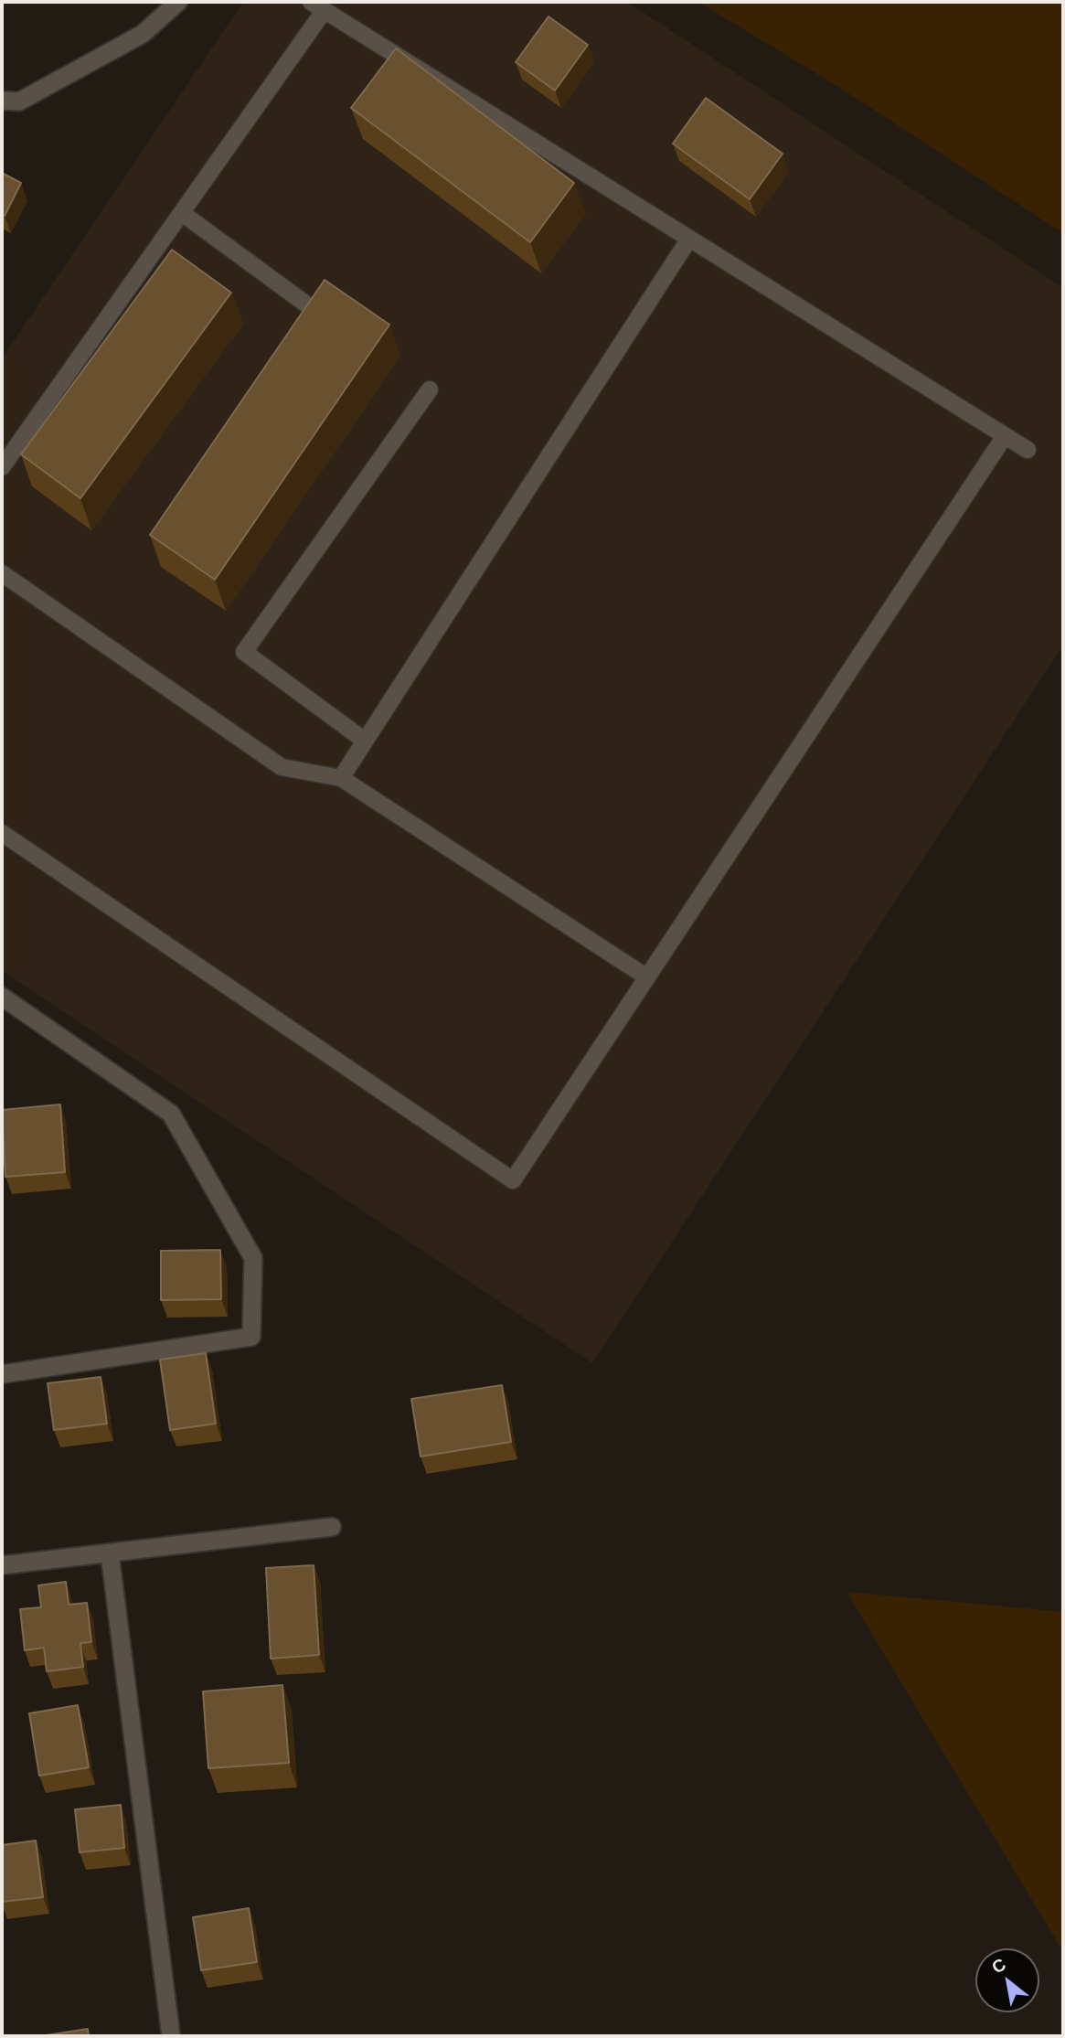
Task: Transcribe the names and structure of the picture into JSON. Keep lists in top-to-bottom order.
{
  "north": "top left"
}
